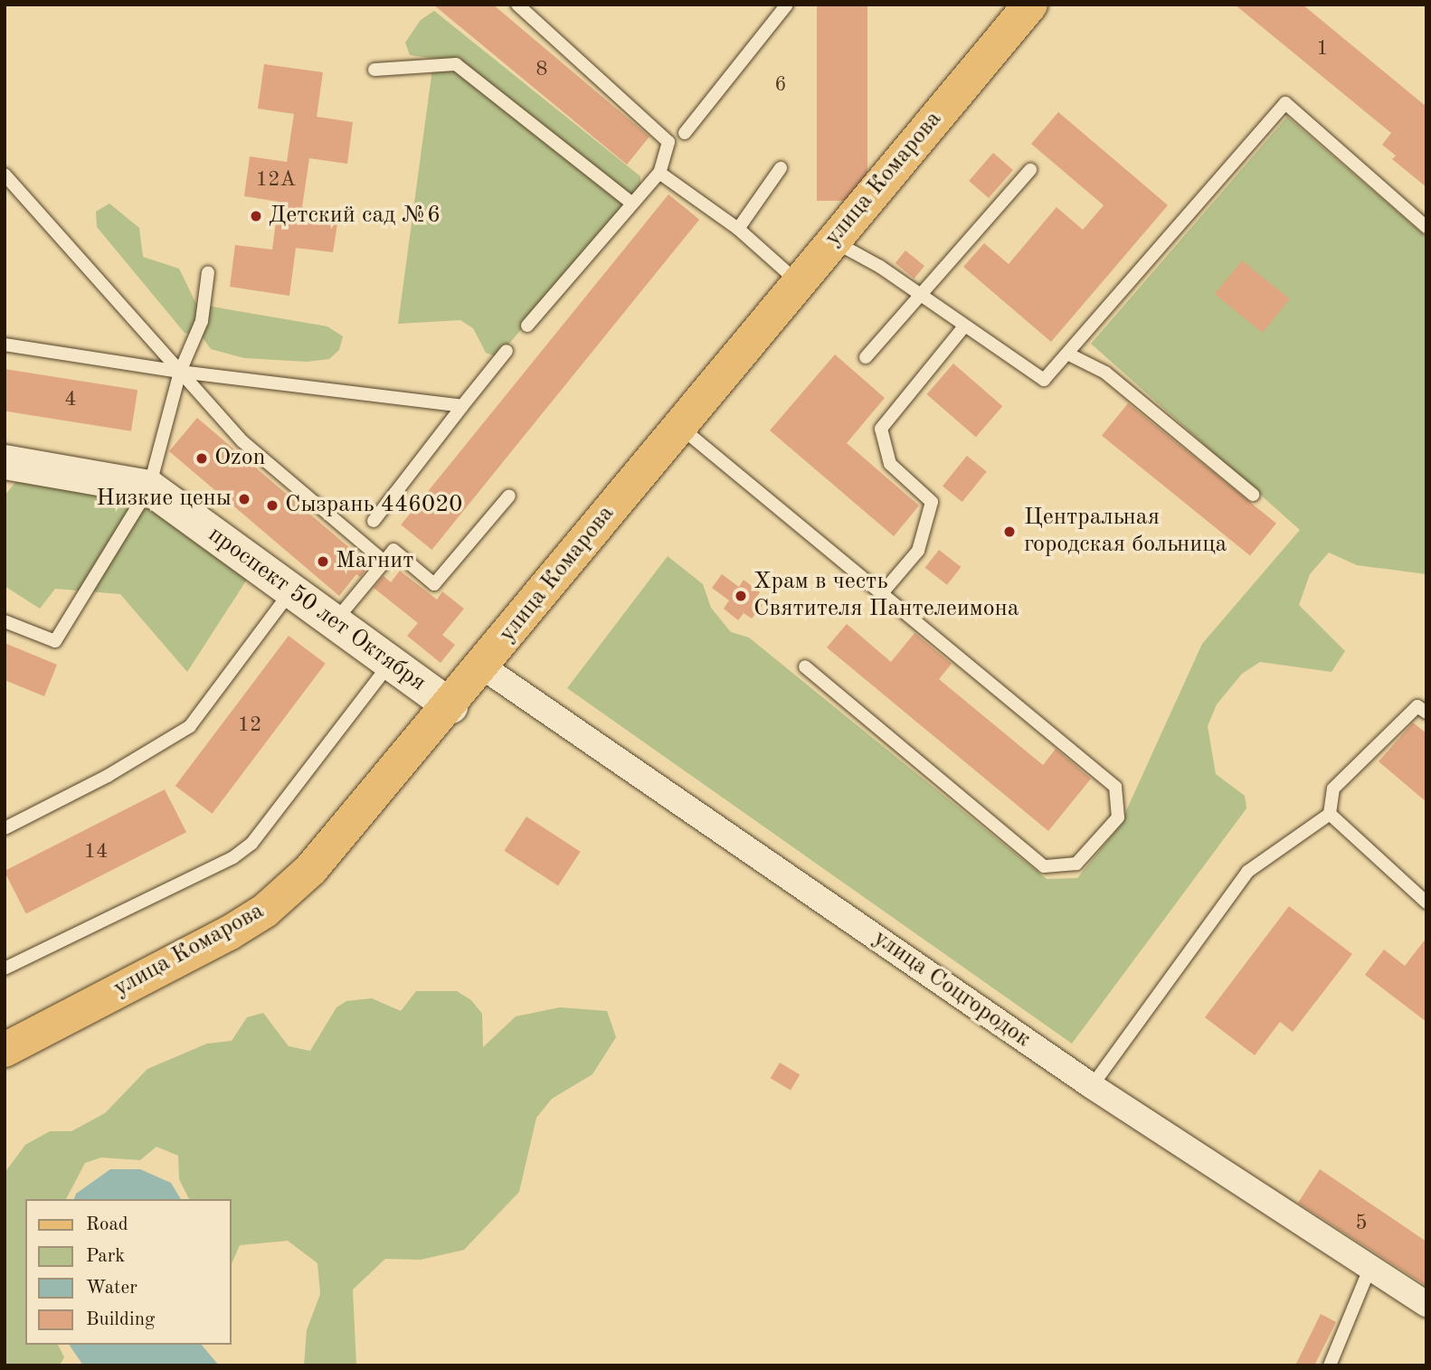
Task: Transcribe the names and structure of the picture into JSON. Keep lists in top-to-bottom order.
{
  "streets": {
    "main road": ["улица Комарова"],
    "street": ["проспект 50 лет Октября", "улица Соцгородок"]
  },
  "crossings": [
    ["улица Комарова", "проспект 50 лет Октября"],
    ["улица Комарова", "улица Соцгородок"]
  ],
  "places": [
    "Детский сад №6",
    "Ozon",
    "Низкие цены",
    "Сызрань 446020",
    "Центральная городская больница",
    "Магнит",
    "Храм в честь Святителя Пантелеимона"
  ],
  "house_numbers": [
    "1",
    "8",
    "6",
    "12А",
    "4",
    "12",
    "14",
    "5"
  ],
  "legend": [
    "Road",
    "Park",
    "Water",
    "Building"
  ]
}
